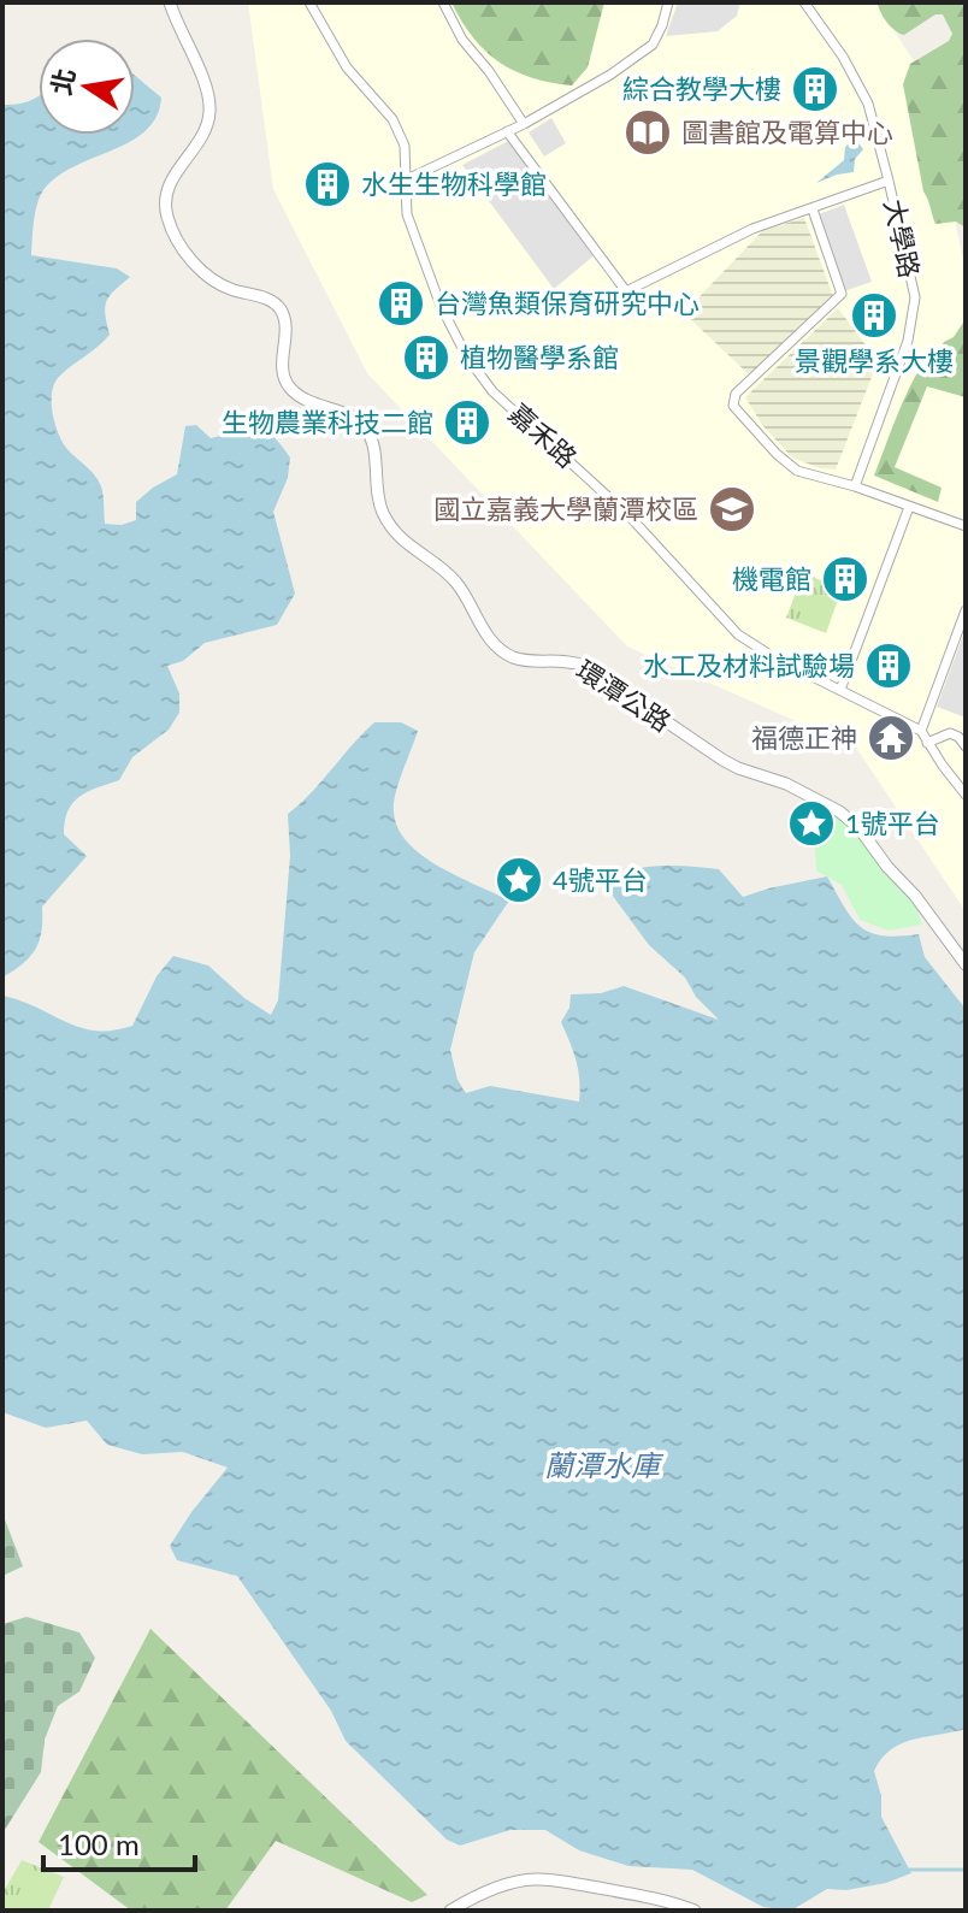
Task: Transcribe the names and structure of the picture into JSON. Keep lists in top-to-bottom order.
{
  "streets": {
    "street": ["大學路", "嘉禾路", "環潭公路"]
  },
  "water": ["蘭潭水庫"],
  "places": {
    "building": [
      "綜合教學大樓",
      "水生生物科學館",
      "台灣魚類保育研究中心",
      "景觀學系大樓",
      "植物醫學系館",
      "生物農業科技二館",
      "機電館",
      "水工及材料試驗場"
    ],
    "library": ["圖書館及電算中心"],
    "school or university": ["國立嘉義大學蘭潭校區"],
    "temple": ["福德正神"],
    "place": ["1號平台", "4號平台"]
  },
  "scale_bar": "100 m",
  "north": "left"
}
